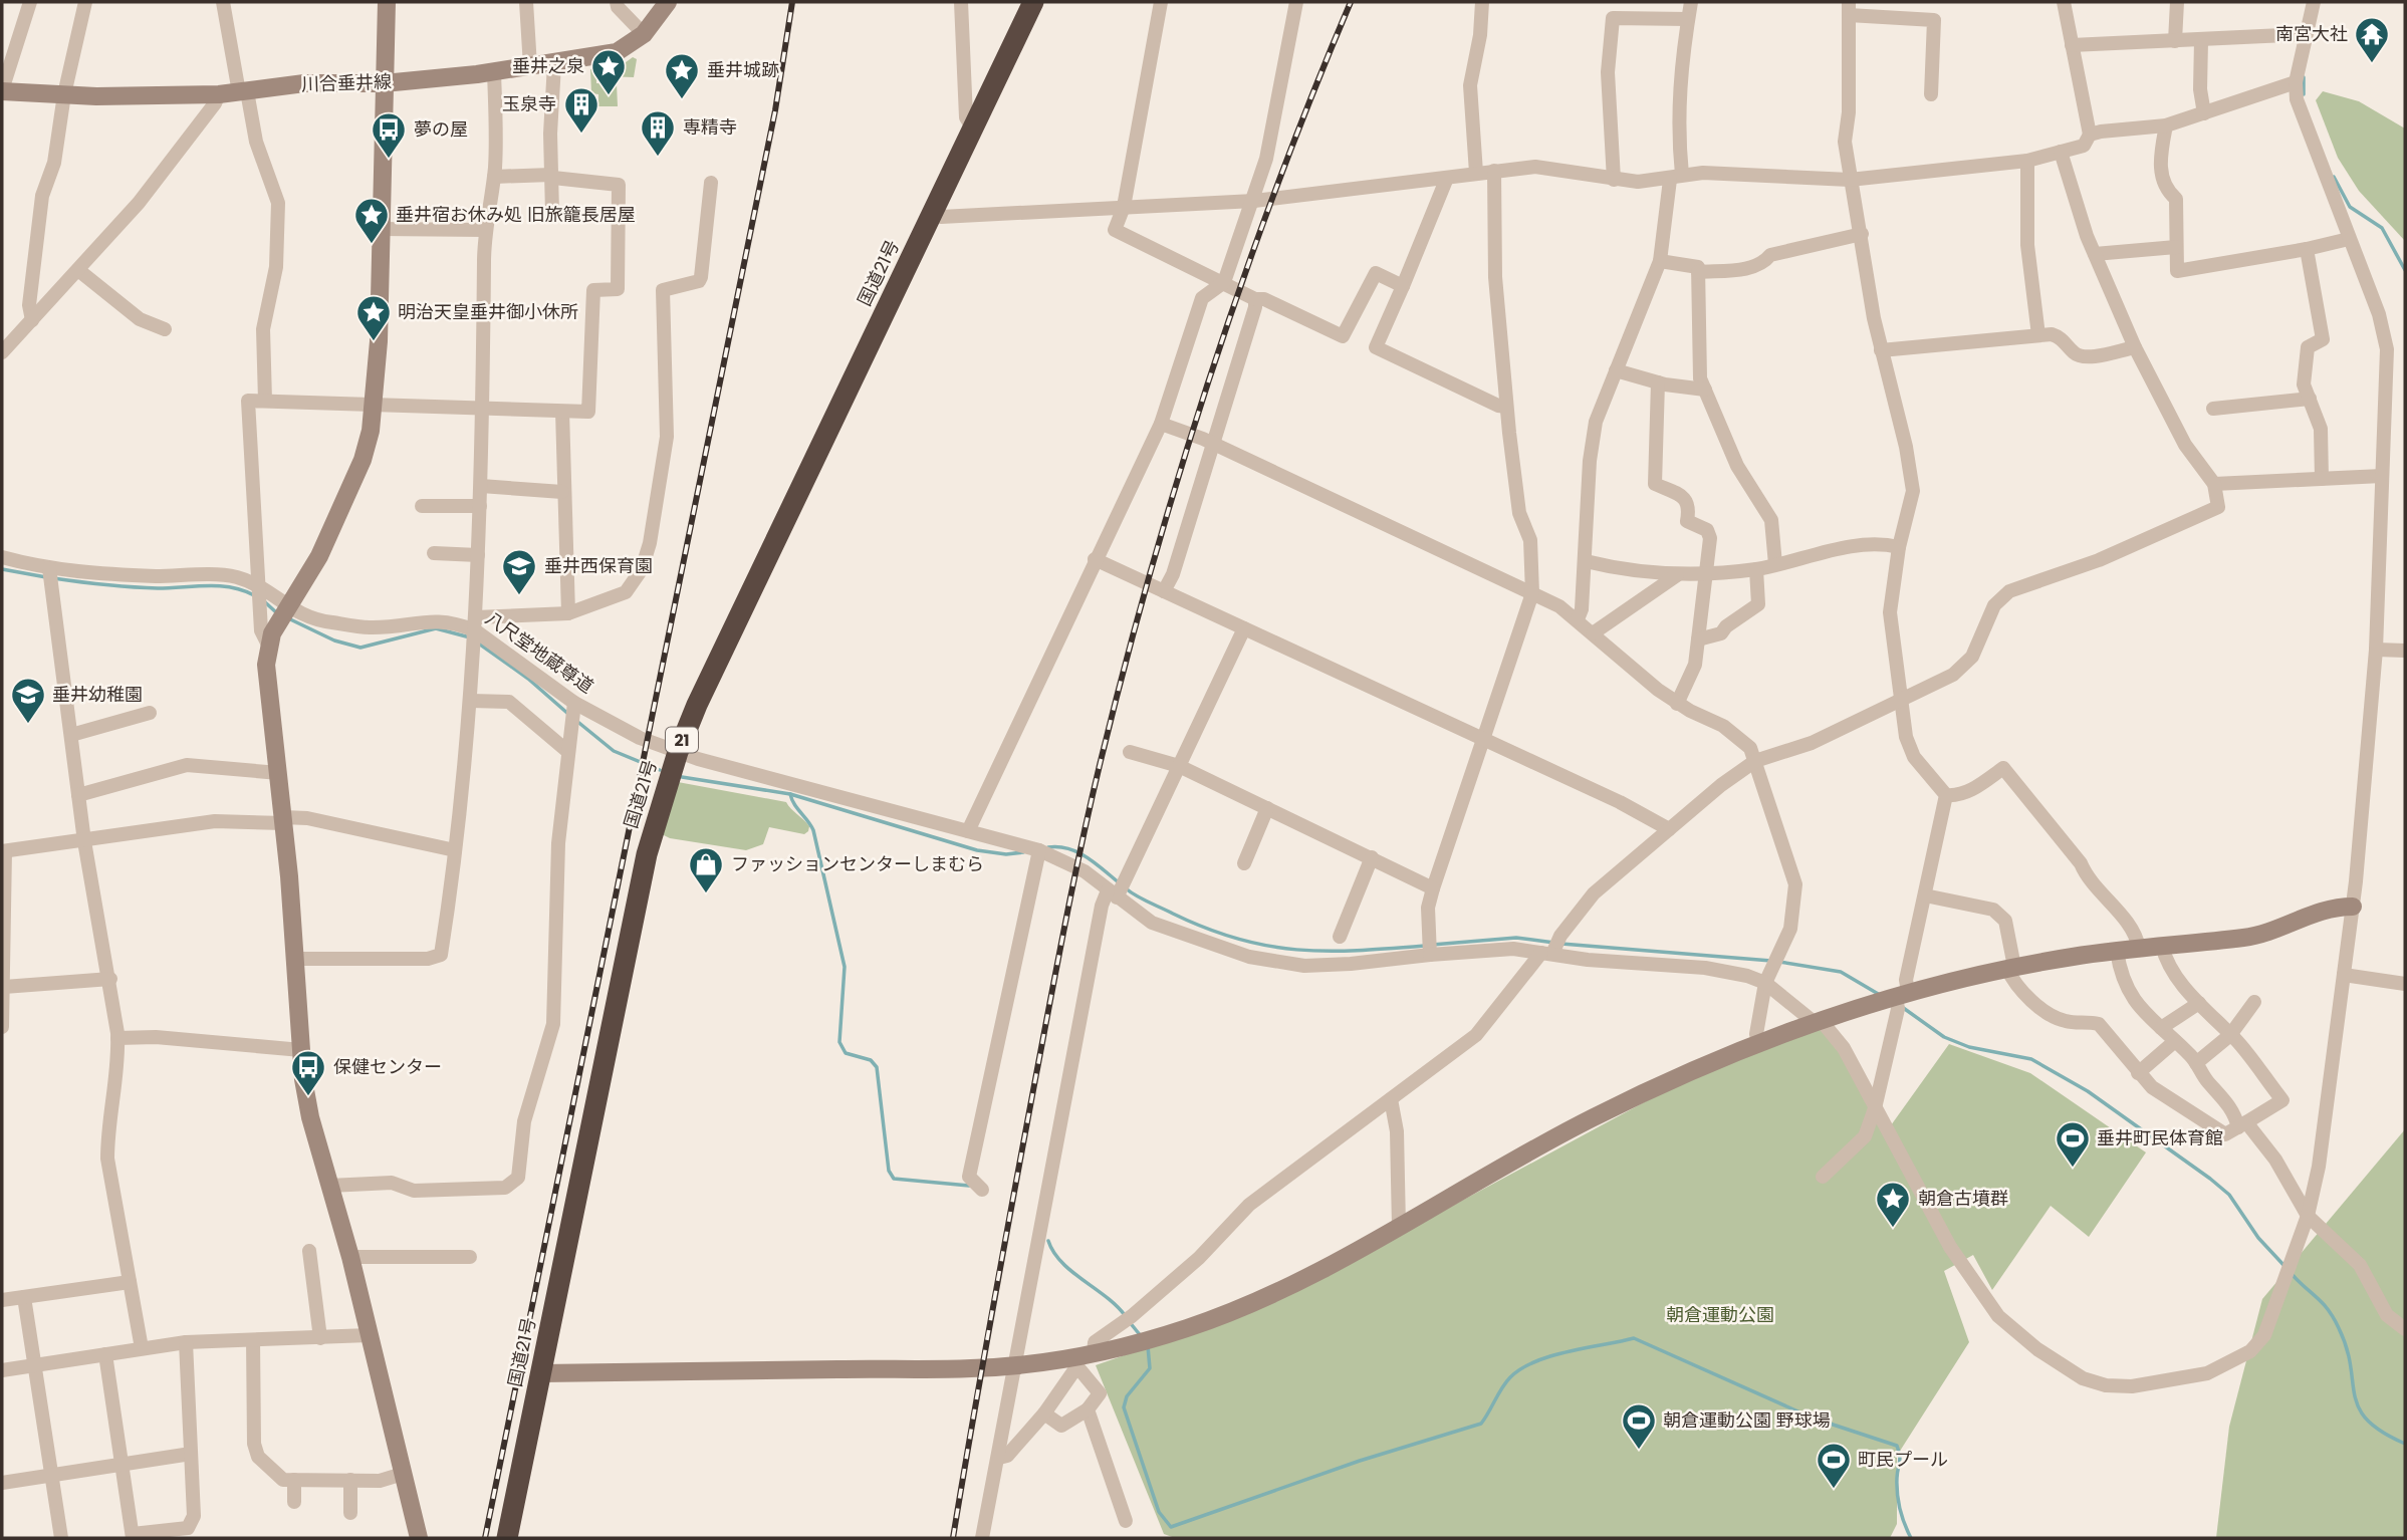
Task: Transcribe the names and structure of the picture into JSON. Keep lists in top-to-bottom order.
{
  "streets": {
    "highway": ["国道21号", "21"],
    "street": ["川合垂井線", "八尺堂地蔵尊道"]
  },
  "crossings": [
    ["国道21号", "八尺堂地蔵尊道"]
  ],
  "parks": ["朝倉運動公園"],
  "places": {
    "temple": ["南宮大社"],
    "place": [
      "垂井之泉",
      "垂井城跡",
      "垂井宿お休み処 旧旅籠長居屋",
      "明治天皇垂井御小休所",
      "朝倉古墳群"
    ],
    "building": ["玉泉寺", "専精寺"],
    "bus stop": ["夢の屋", "保健センター"],
    "school or university": ["垂井西保育園", "垂井幼稚園"],
    "shop": ["ファッションセンターしまむら"],
    "sports": ["垂井町民体育館", "朝倉運動公園 野球場", "町民プール"]
  }
}
